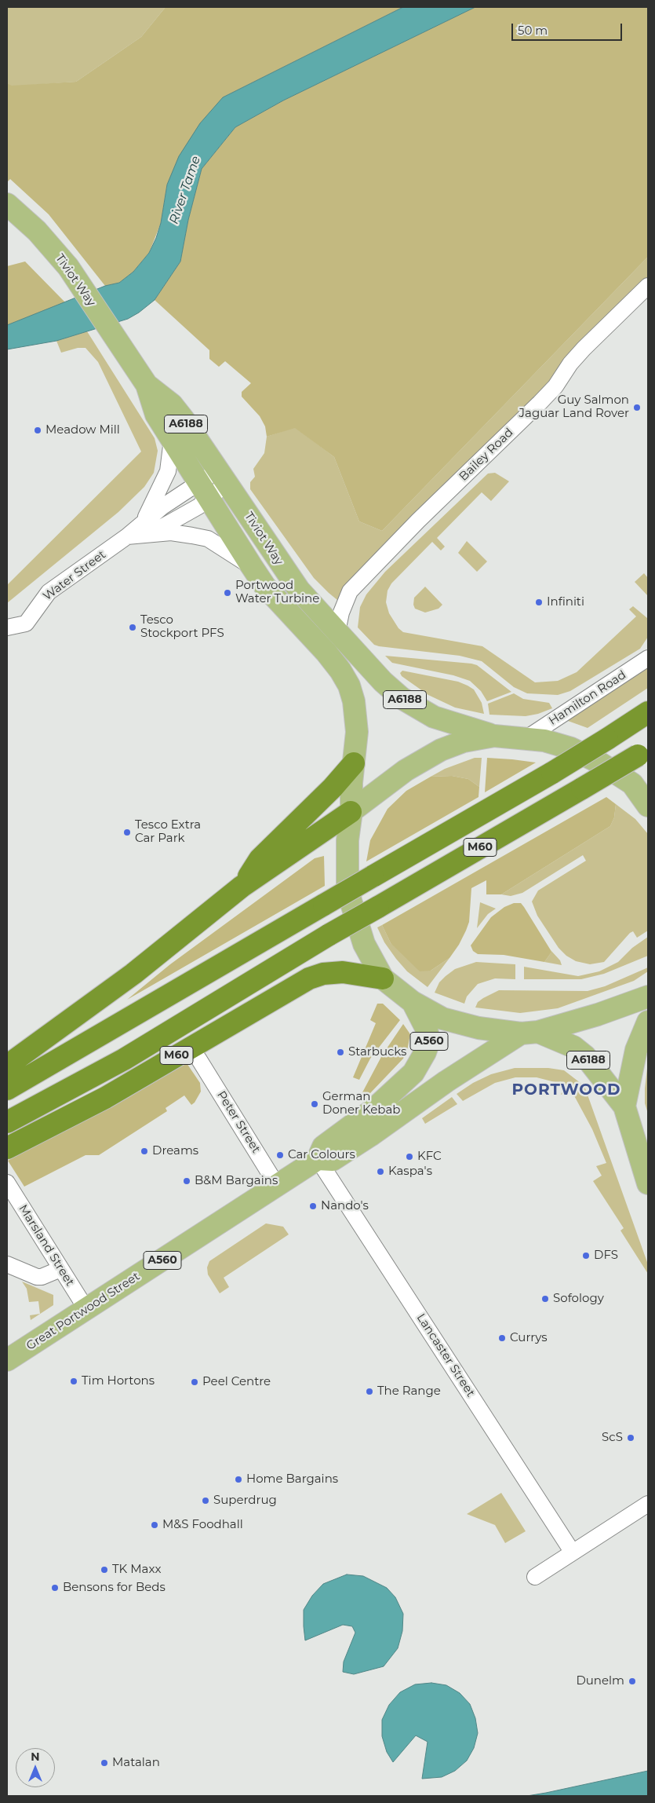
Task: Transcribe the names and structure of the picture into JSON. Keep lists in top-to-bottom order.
{
  "streets": {
    "highway": ["M60"],
    "main road": [
      "Tiviot Way",
      "A6188",
      "A560",
      "Great Portwood Street"
    ],
    "street": [
      "Bailey Road",
      "Water Street",
      "Hamilton Road",
      "Peter Street",
      "Marsland Street",
      "Lancaster Street"
    ]
  },
  "crossings": [
    ["Tiviot Way", "Bailey Road"],
    ["Tiviot Way", "Water Street"],
    ["Tiviot Way", "M60"],
    ["Peter Street", "Great Portwood Street"],
    ["Marsland Street", "Great Portwood Street"],
    ["Great Portwood Street", "Lancaster Street"]
  ],
  "districts": ["PORTWOOD"],
  "water": ["River Tame"],
  "places": [
    "Guy Salmon Jaguar Land Rover",
    "Meadow Mill",
    "Portwood Water Turbine",
    "Infiniti",
    "Tesco Stockport PFS",
    "Tesco Extra Car Park",
    "Starbucks",
    "German Doner Kebab",
    "Dreams",
    "Car Colours",
    "KFC",
    "Kaspa's",
    "B&M Bargains",
    "Nando's",
    "DFS",
    "Sofology",
    "Currys",
    "Tim Hortons",
    "Peel Centre",
    "The Range",
    "ScS",
    "Home Bargains",
    "Superdrug",
    "M&S Foodhall",
    "TK Maxx",
    "Bensons for Beds",
    "Dunelm",
    "Matalan"
  ],
  "scale_bar": "50 m",
  "north": "top"
}
